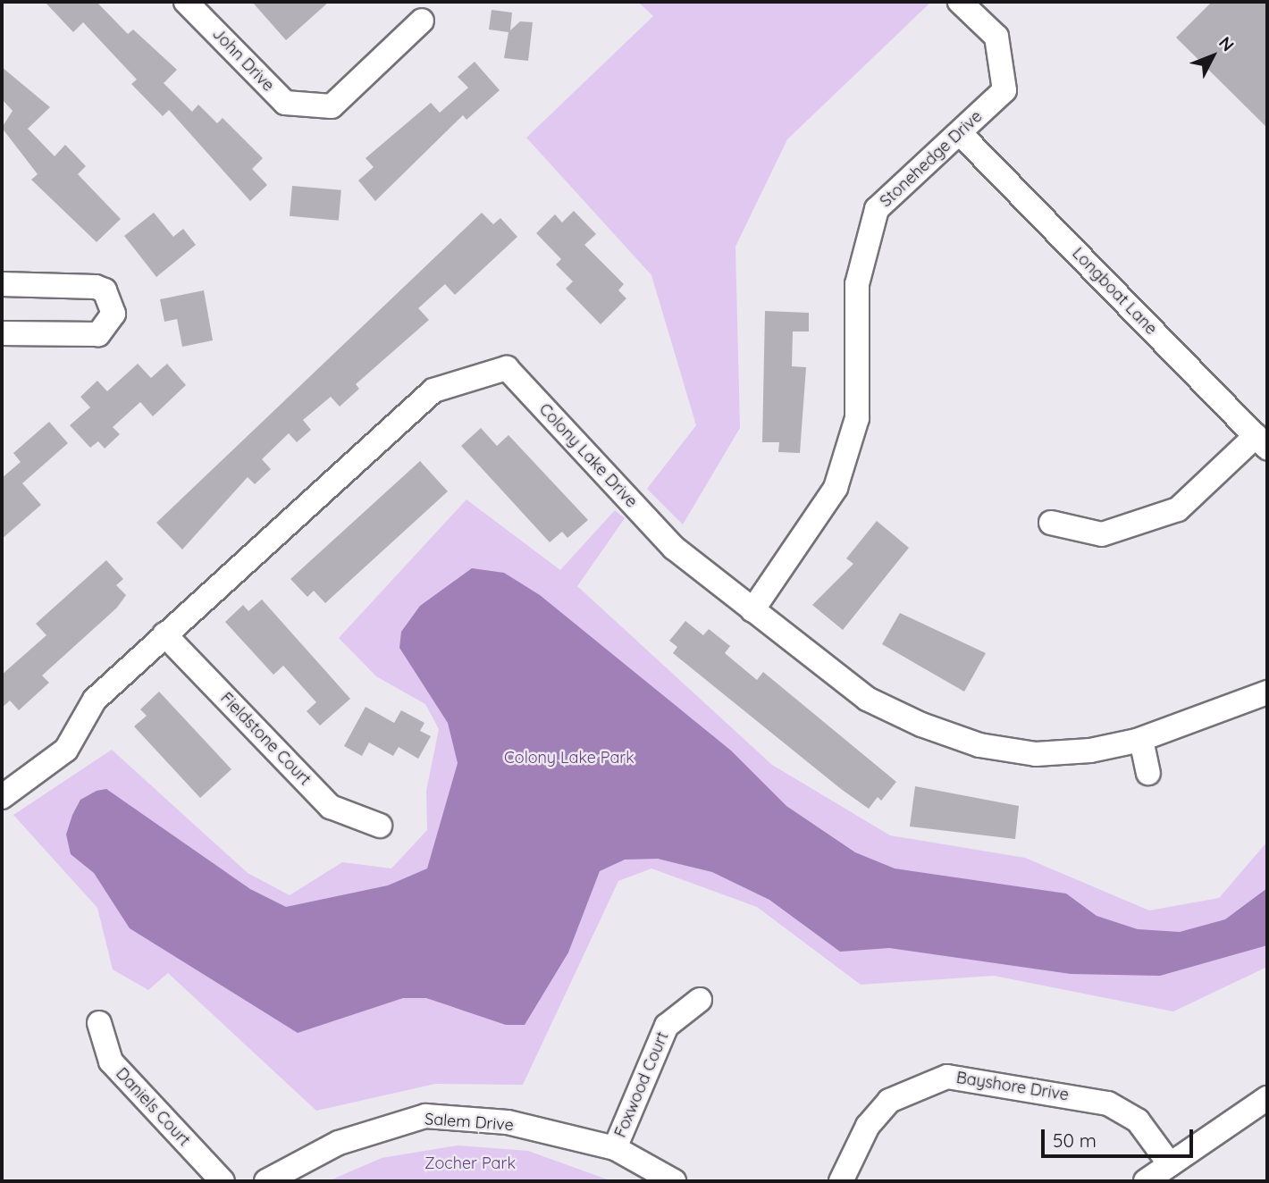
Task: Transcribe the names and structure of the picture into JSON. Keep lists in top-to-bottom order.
{
  "streets": {
    "street": [
      "John Drive",
      "Stonehedge Drive",
      "Longboat Lane",
      "Colony Lake Drive",
      "Fieldstone Court",
      "Foxwood Court",
      "Bayshore Drive",
      "Daniels Court",
      "Salem Drive"
    ]
  },
  "crossings": [
    ["Stonehedge Drive", "Longboat Lane"],
    ["Stonehedge Drive", "Colony Lake Drive"],
    ["Colony Lake Drive", "Fieldstone Court"],
    ["Foxwood Court", "Salem Drive"]
  ],
  "parks": ["Colony Lake Park", "Zocher Park"],
  "scale_bar": "50 m",
  "north": "top right"
}
